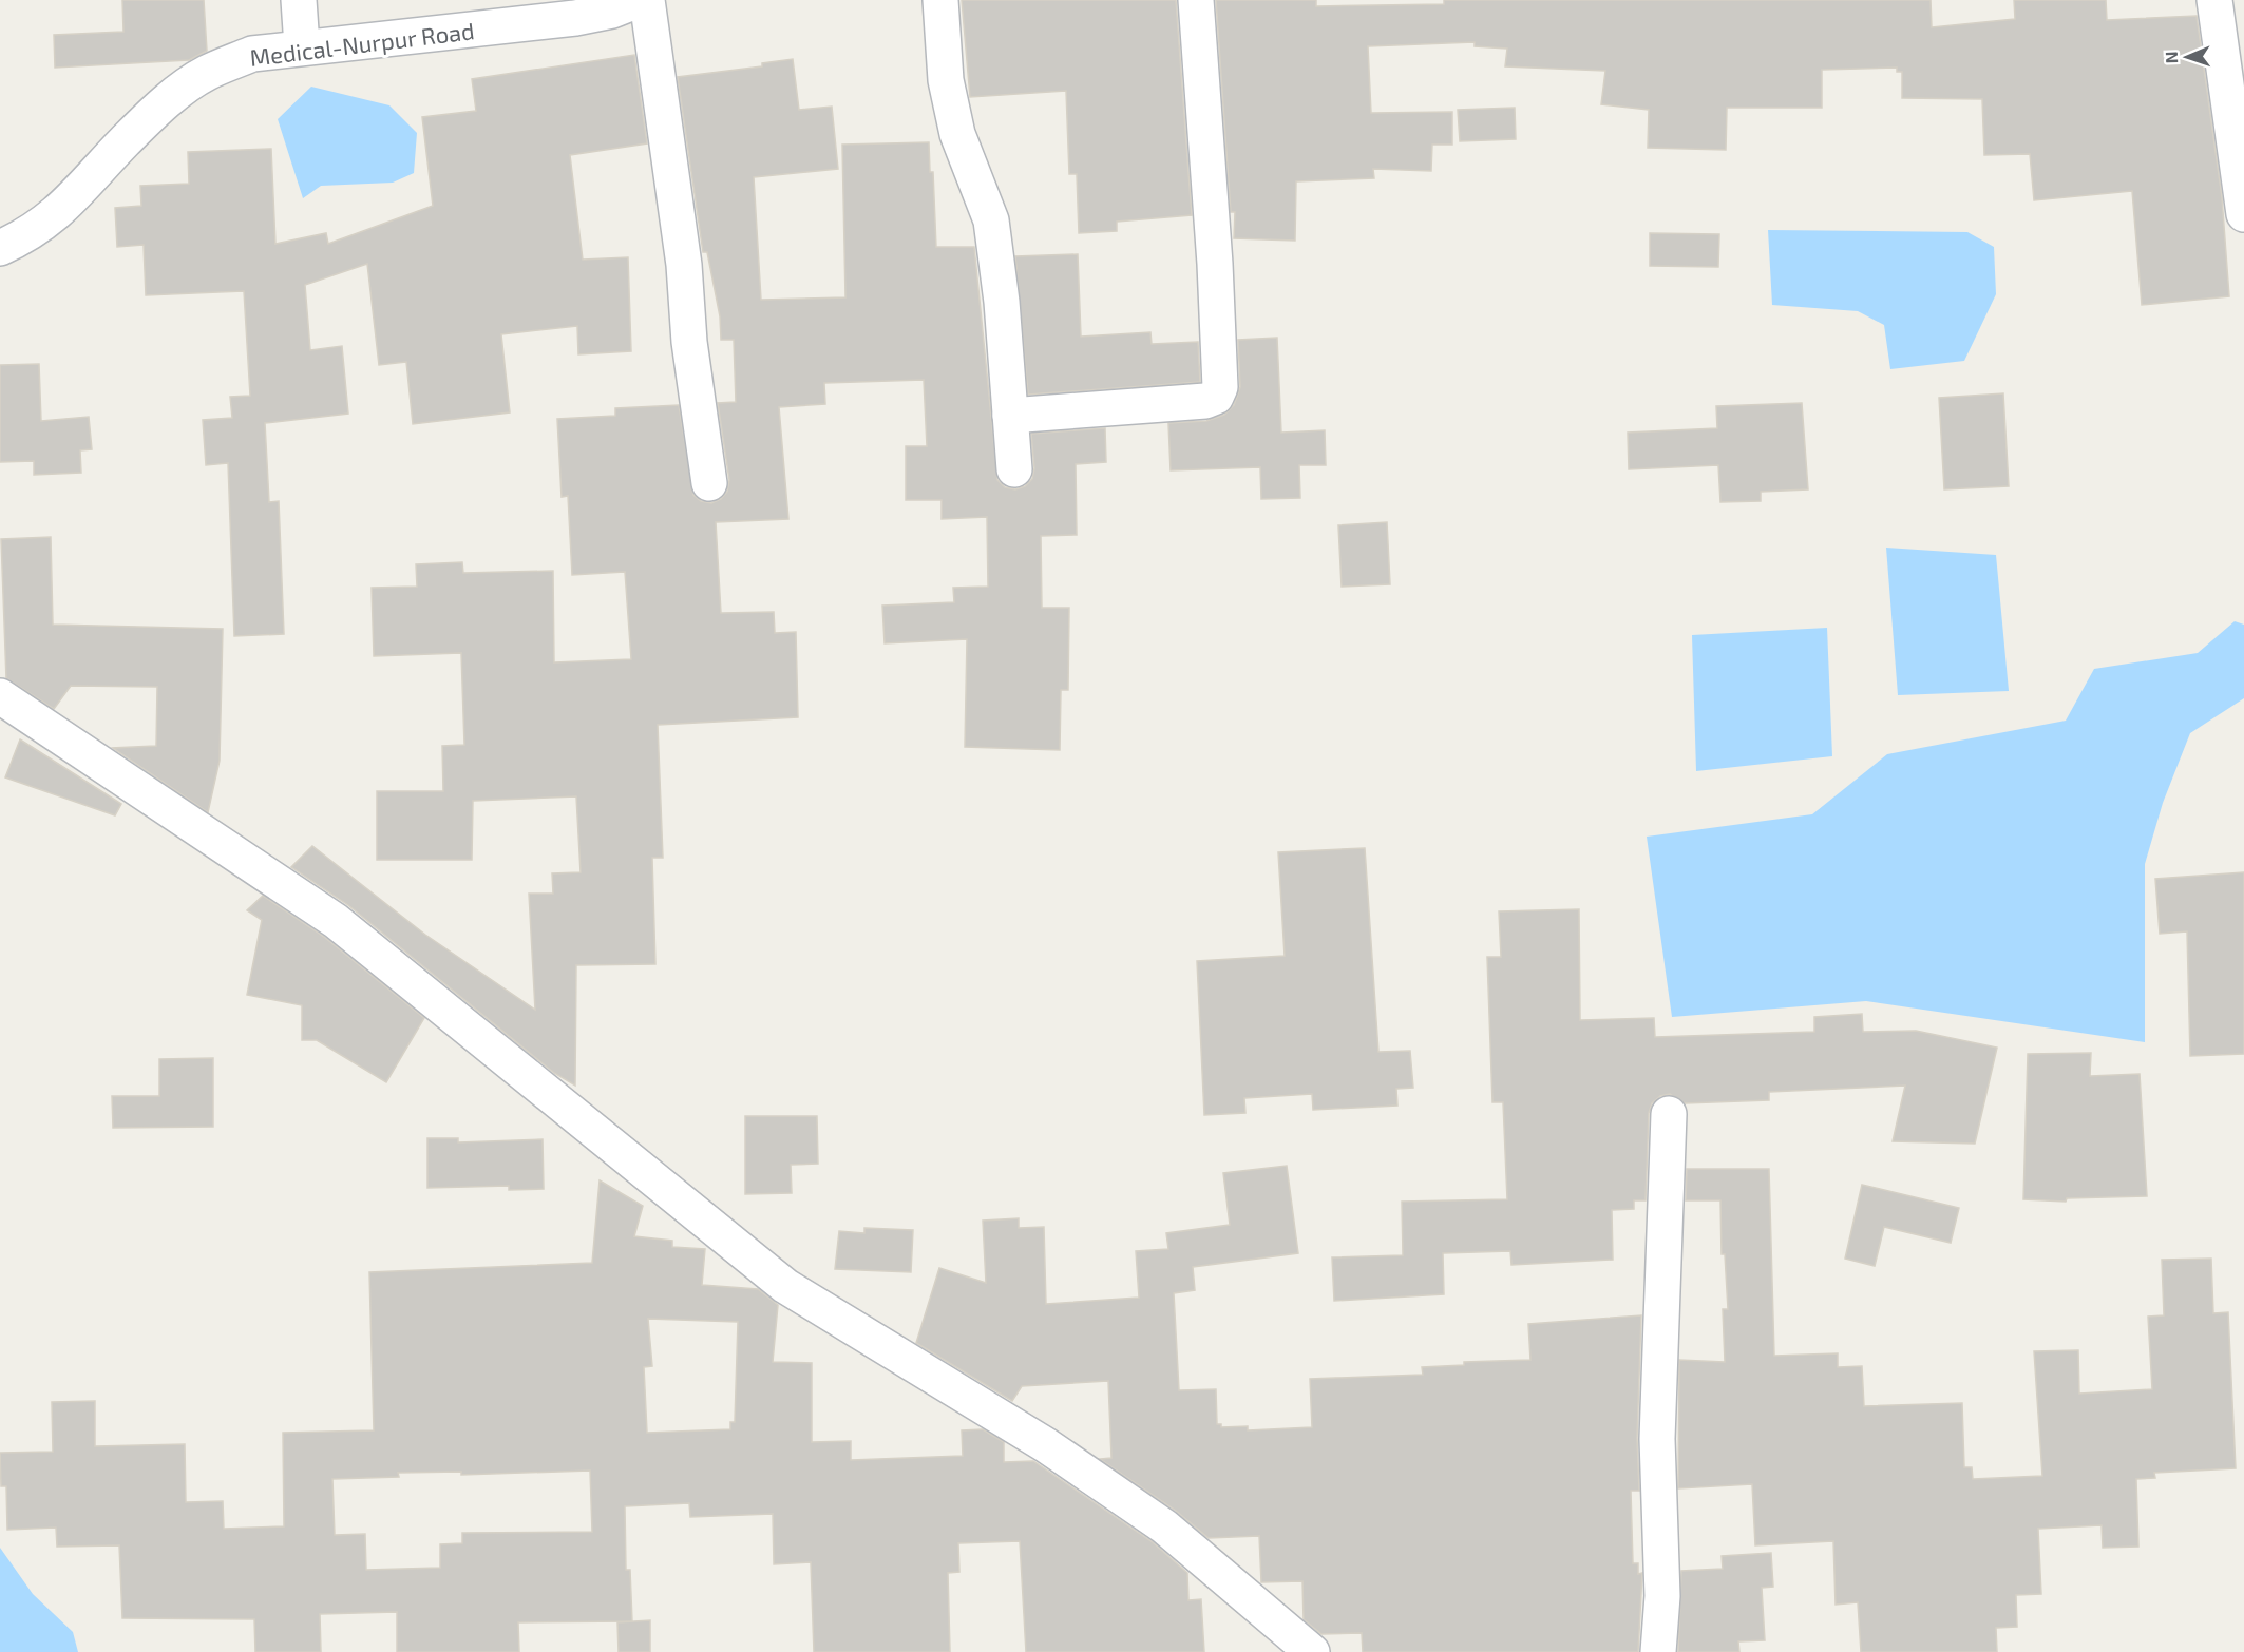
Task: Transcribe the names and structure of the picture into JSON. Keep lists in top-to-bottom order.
{
  "streets": {
    "street": ["Medical-Nurpur Road"]
  },
  "north": "left"
}
